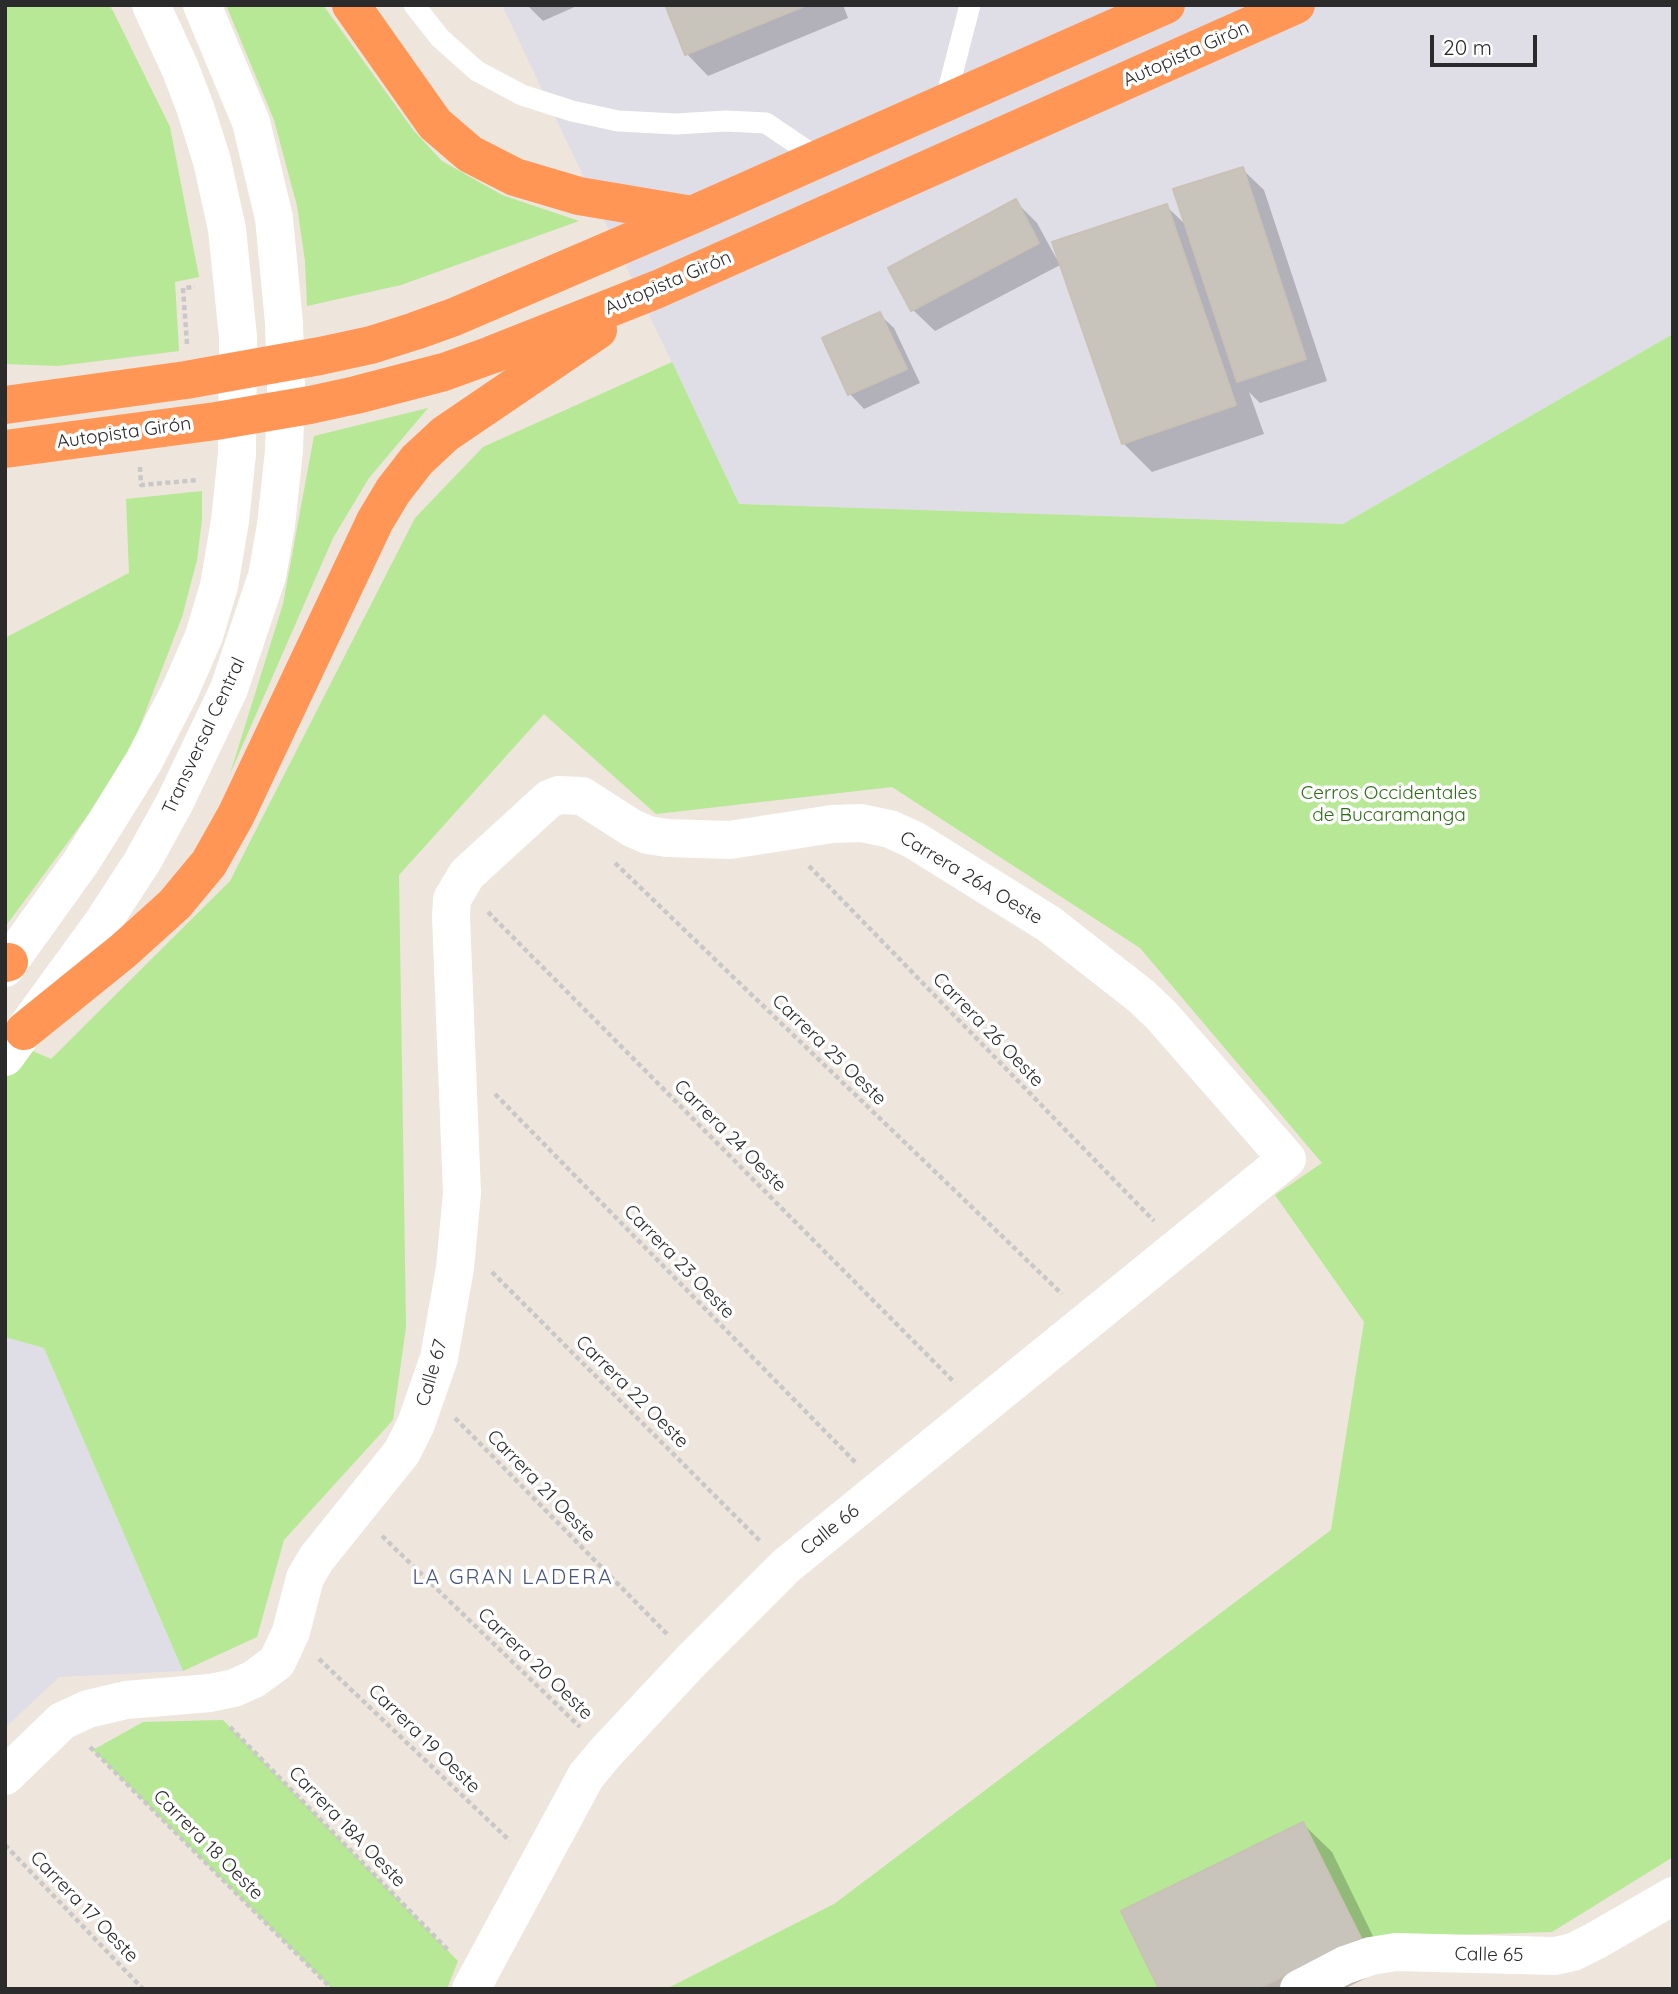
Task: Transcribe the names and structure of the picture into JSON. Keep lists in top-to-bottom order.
{
  "streets": {
    "highway": ["Autopista Girón"],
    "street": [
      "Transversal Central",
      "Carrera 26A Oeste",
      "Calle 67",
      "Calle 66",
      "Calle 65"
    ],
    "path": [
      "Carrera 26 Oeste",
      "Carrera 25 Oeste",
      "Carrera 24 Oeste",
      "Carrera 23 Oeste",
      "Carrera 22 Oeste",
      "Carrera 21 Oeste",
      "Carrera 20 Oeste",
      "Carrera 19 Oeste",
      "Carrera 18A Oeste",
      "Carrera 18 Oeste",
      "Carrera 17 Oeste"
    ]
  },
  "crossings": [
    ["Carrera 26A Oeste", "Carrera 26 Oeste"],
    ["Carrera 26A Oeste", "Calle 67"],
    ["Carrera 26A Oeste", "Calle 66"],
    ["Carrera 26 Oeste", "Calle 66"],
    ["Carrera 25 Oeste", "Calle 66"],
    ["Carrera 24 Oeste", "Calle 67"],
    ["Carrera 24 Oeste", "Calle 66"],
    ["Carrera 23 Oeste", "Calle 66"],
    ["Calle 67", "Carrera 22 Oeste"],
    ["Calle 67", "Carrera 21 Oeste"],
    ["Calle 67", "Carrera 20 Oeste"],
    ["Calle 67", "Carrera 19 Oeste"],
    ["Calle 67", "Carrera 18A Oeste"],
    ["Calle 67", "Carrera 18 Oeste"],
    ["Carrera 22 Oeste", "Calle 66"],
    ["Carrera 21 Oeste", "Calle 66"],
    ["Calle 66", "Carrera 20 Oeste"],
    ["Calle 66", "Carrera 19 Oeste"],
    ["Calle 66", "Carrera 18A Oeste"]
  ],
  "districts": ["LA GRAN LADERA"],
  "parks": ["Cerros Occidentales de Bucaramanga"],
  "scale_bar": "20 m"
}
